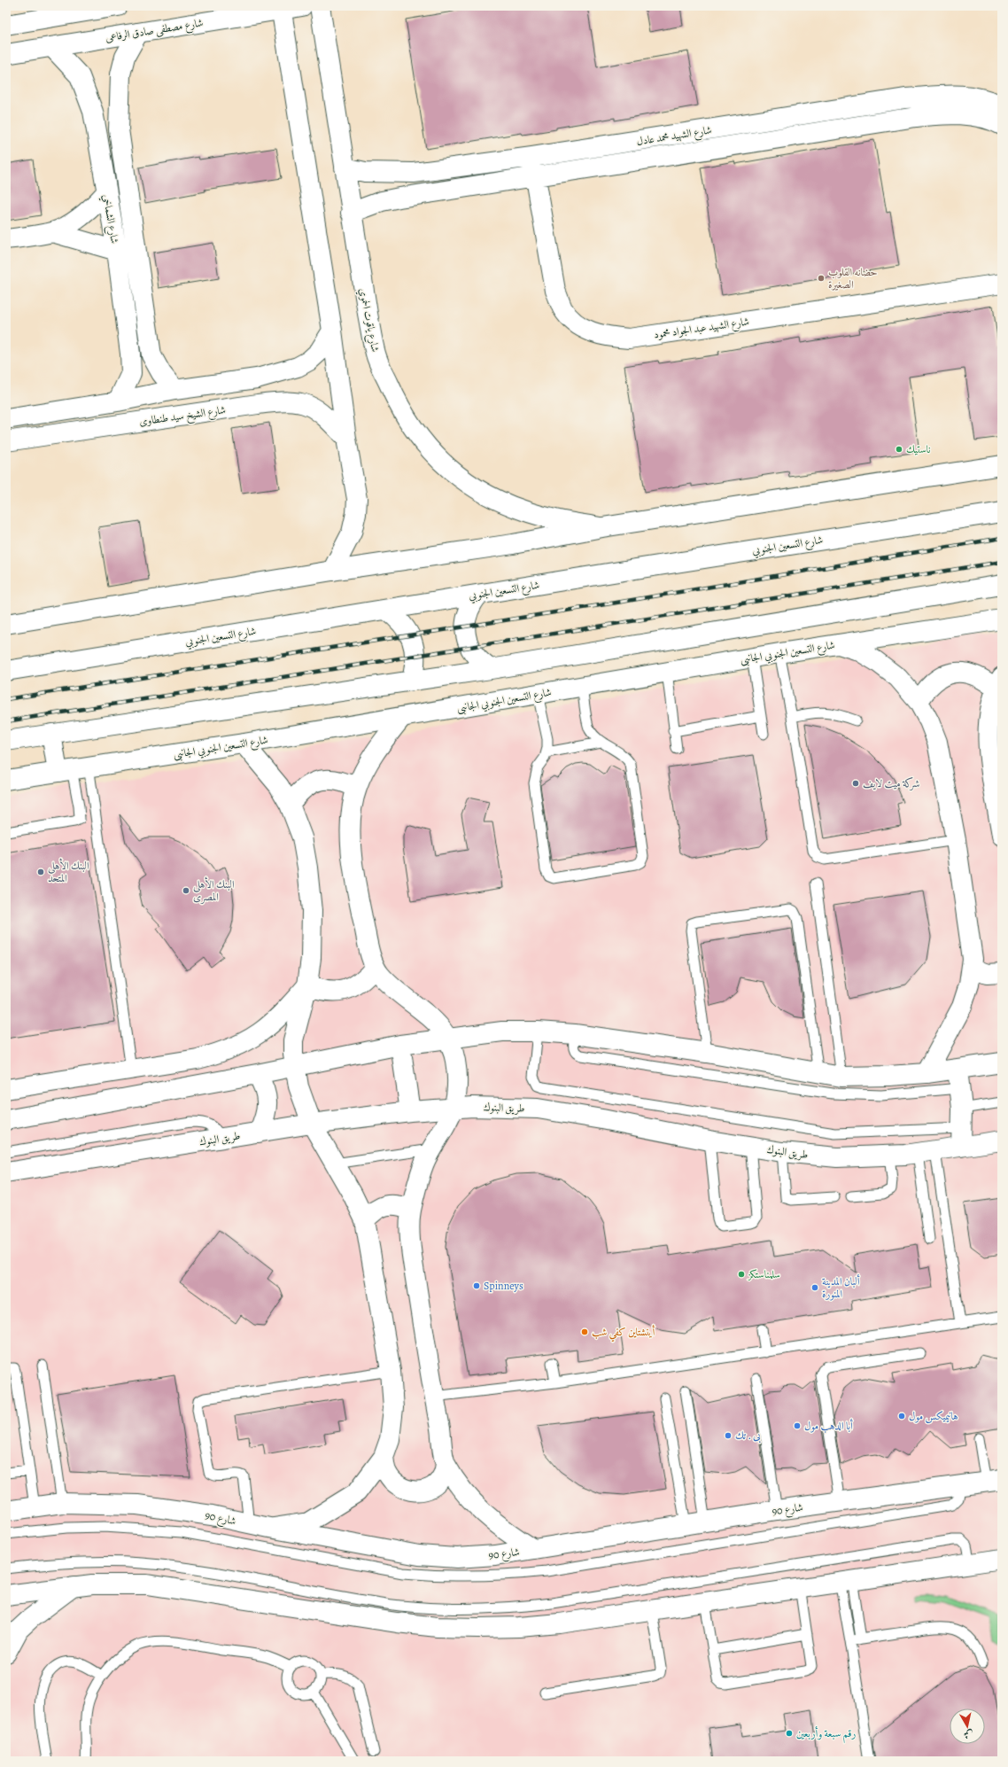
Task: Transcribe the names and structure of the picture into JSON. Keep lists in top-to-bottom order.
{
  "streets": {
    "main road": [
      "شارع مصطفى صادق الرفاعى",
      "شارع الشهيد محمد عادل",
      "شارع الشماخي",
      "شارع ياقوت الحموي",
      "شارع الشهيد عبد الجواد محمود",
      "شارع الشيخ سيد طنطاوى",
      "شارع التسعين الجنوبي",
      "شارع التسعين الجنوبي الجانبى",
      "طريق البنوك",
      "شارع 90"
    ]
  },
  "crossings": [
    ["شارع مصطفى صادق الرفاعى", "شارع الشماخي"],
    ["شارع الشهيد محمد عادل", "شارع ياقوت الحموي"],
    ["شارع الشهيد محمد عادل", "شارع الشهيد عبد الجواد محمود"]
  ],
  "places": [
    "حضانه القلوب الصغيرة",
    "ناستيك",
    "شركة ميت لايف",
    "البنك الأهلى المتحد",
    "البنك الأهلى المصرى",
    "سلمناستكز",
    "Spinneys",
    "ألبان المدينة المنورة",
    "أينشتاين كفي شب",
    "هانيميكس مول",
    "أبا الدهب مول",
    "بى . تك",
    "رقم سبعة وأربعين"
  ],
  "north": "bottom"
}
